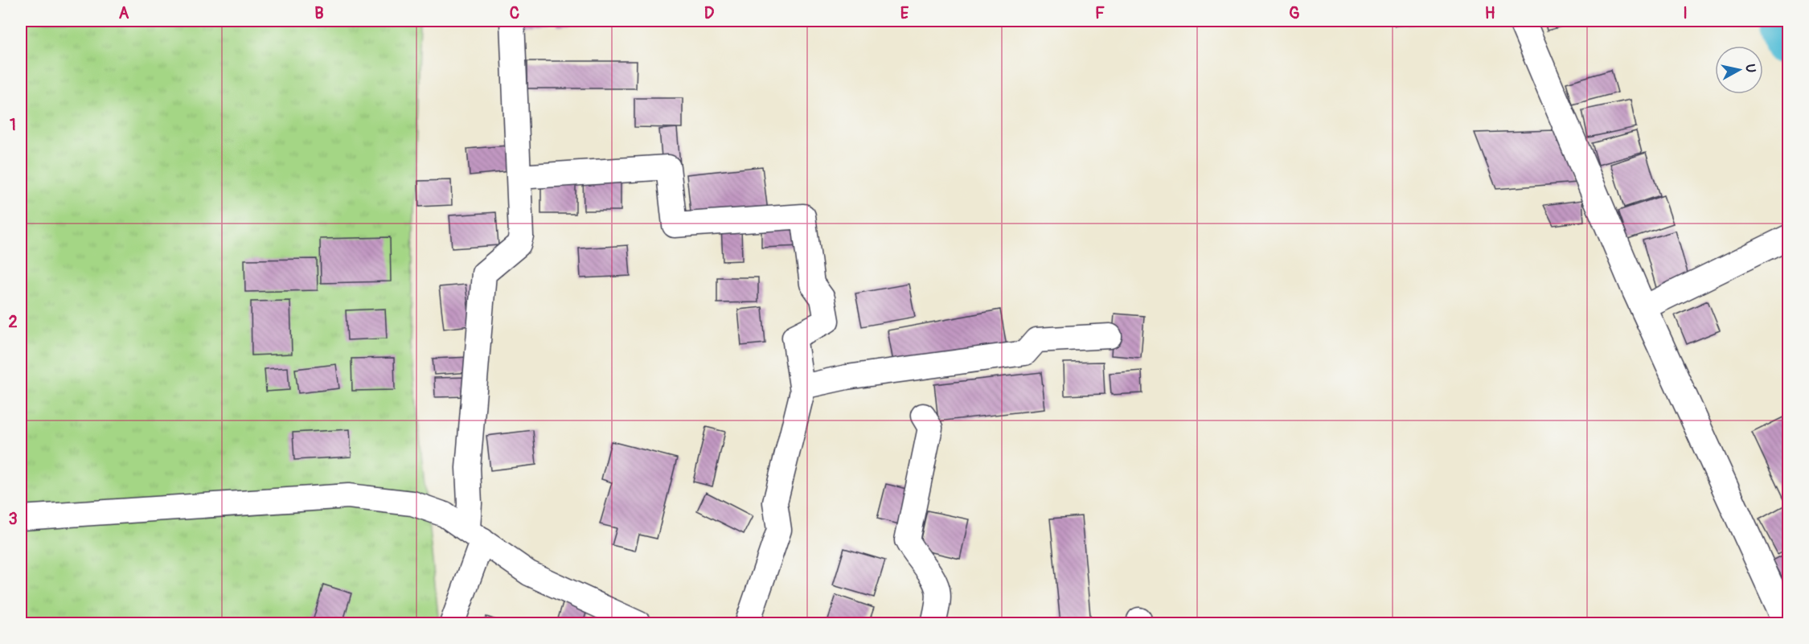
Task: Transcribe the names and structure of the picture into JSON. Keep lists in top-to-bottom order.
{
  "north": "right",
  "grid": {
    "columns": [
      "A",
      "B",
      "C",
      "D",
      "E",
      "F",
      "G",
      "H",
      "I"
    ],
    "rows": ["1", "2", "3"]
  }
}
